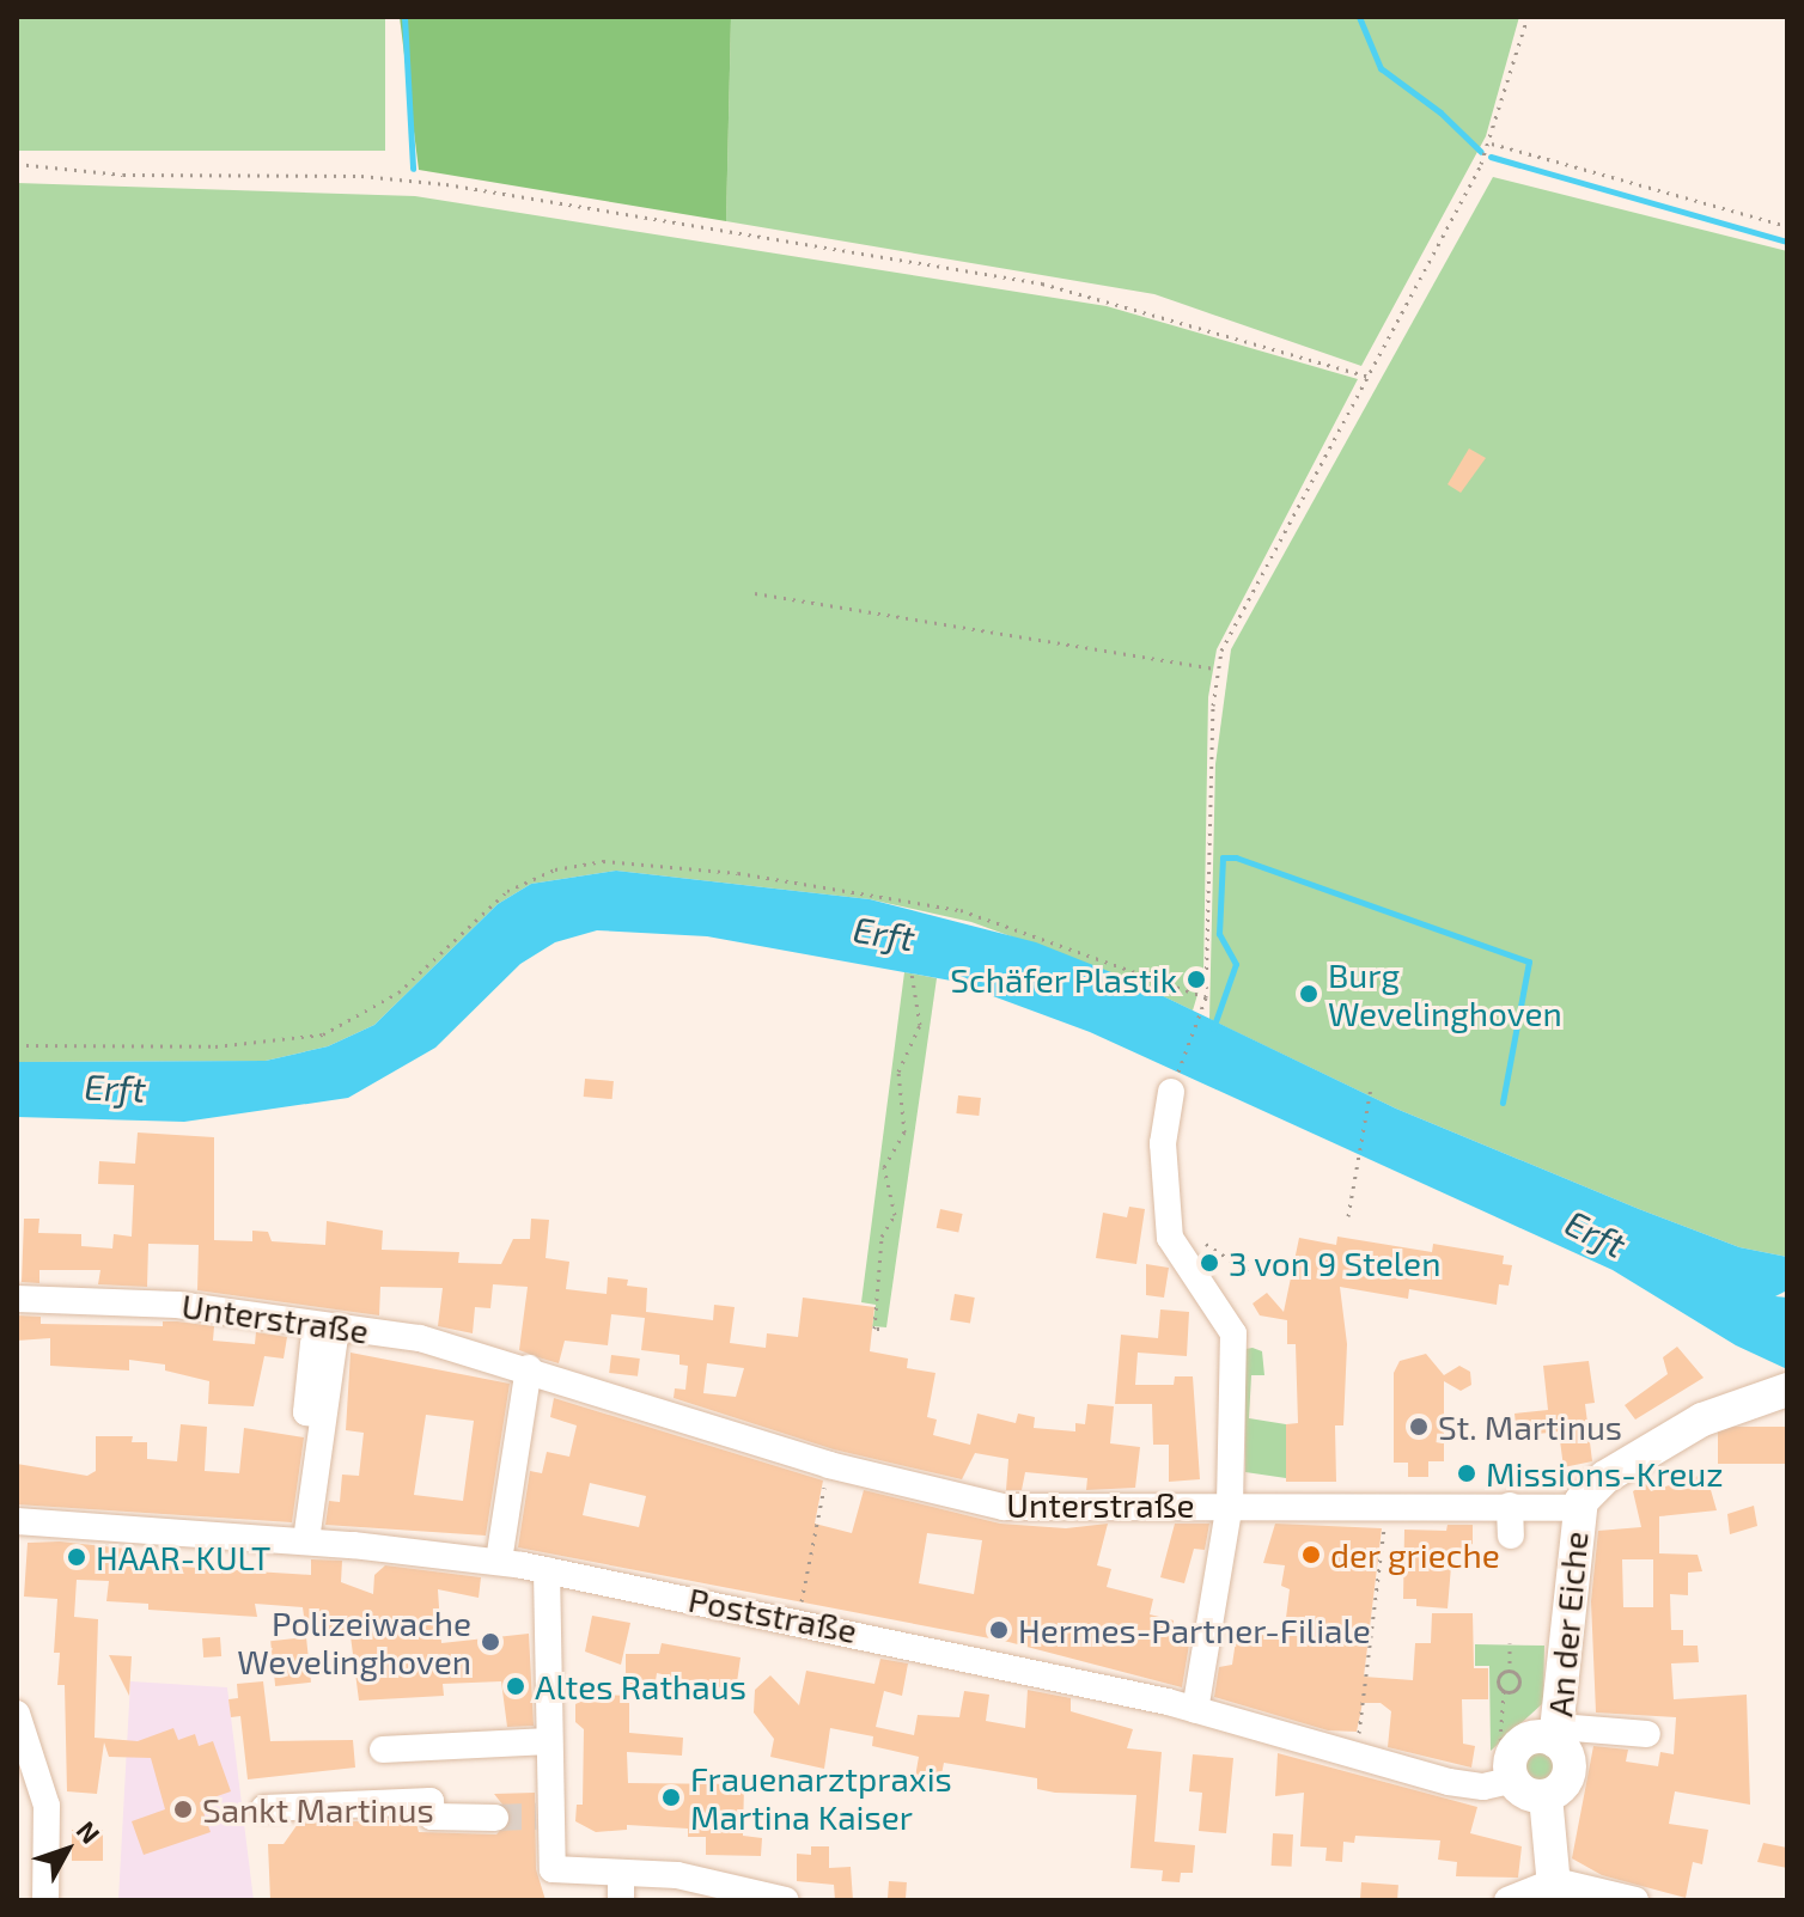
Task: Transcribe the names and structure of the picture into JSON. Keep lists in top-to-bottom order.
{
  "streets": {
    "main road": ["An der Eiche"],
    "street": ["Unterstraße", "Poststraße"]
  },
  "crossings": [
    ["Unterstraße", "An der Eiche"],
    ["Poststraße", "An der Eiche"]
  ],
  "water": ["Erft"],
  "places": [
    "Schäfer Plastik",
    "Burg Wevelinghoven",
    "3 von 9 Stelen",
    "St. Martinus",
    "Missions-Kreuz",
    "der grieche",
    "HAAR-KULT",
    "Hermes-Partner-Filiale",
    "Polizeiwache Wevelinghoven",
    "Altes Rathaus",
    "Frauenarztpraxis Martina Kaiser",
    "Sankt Martinus"
  ],
  "north": "top right"
}
